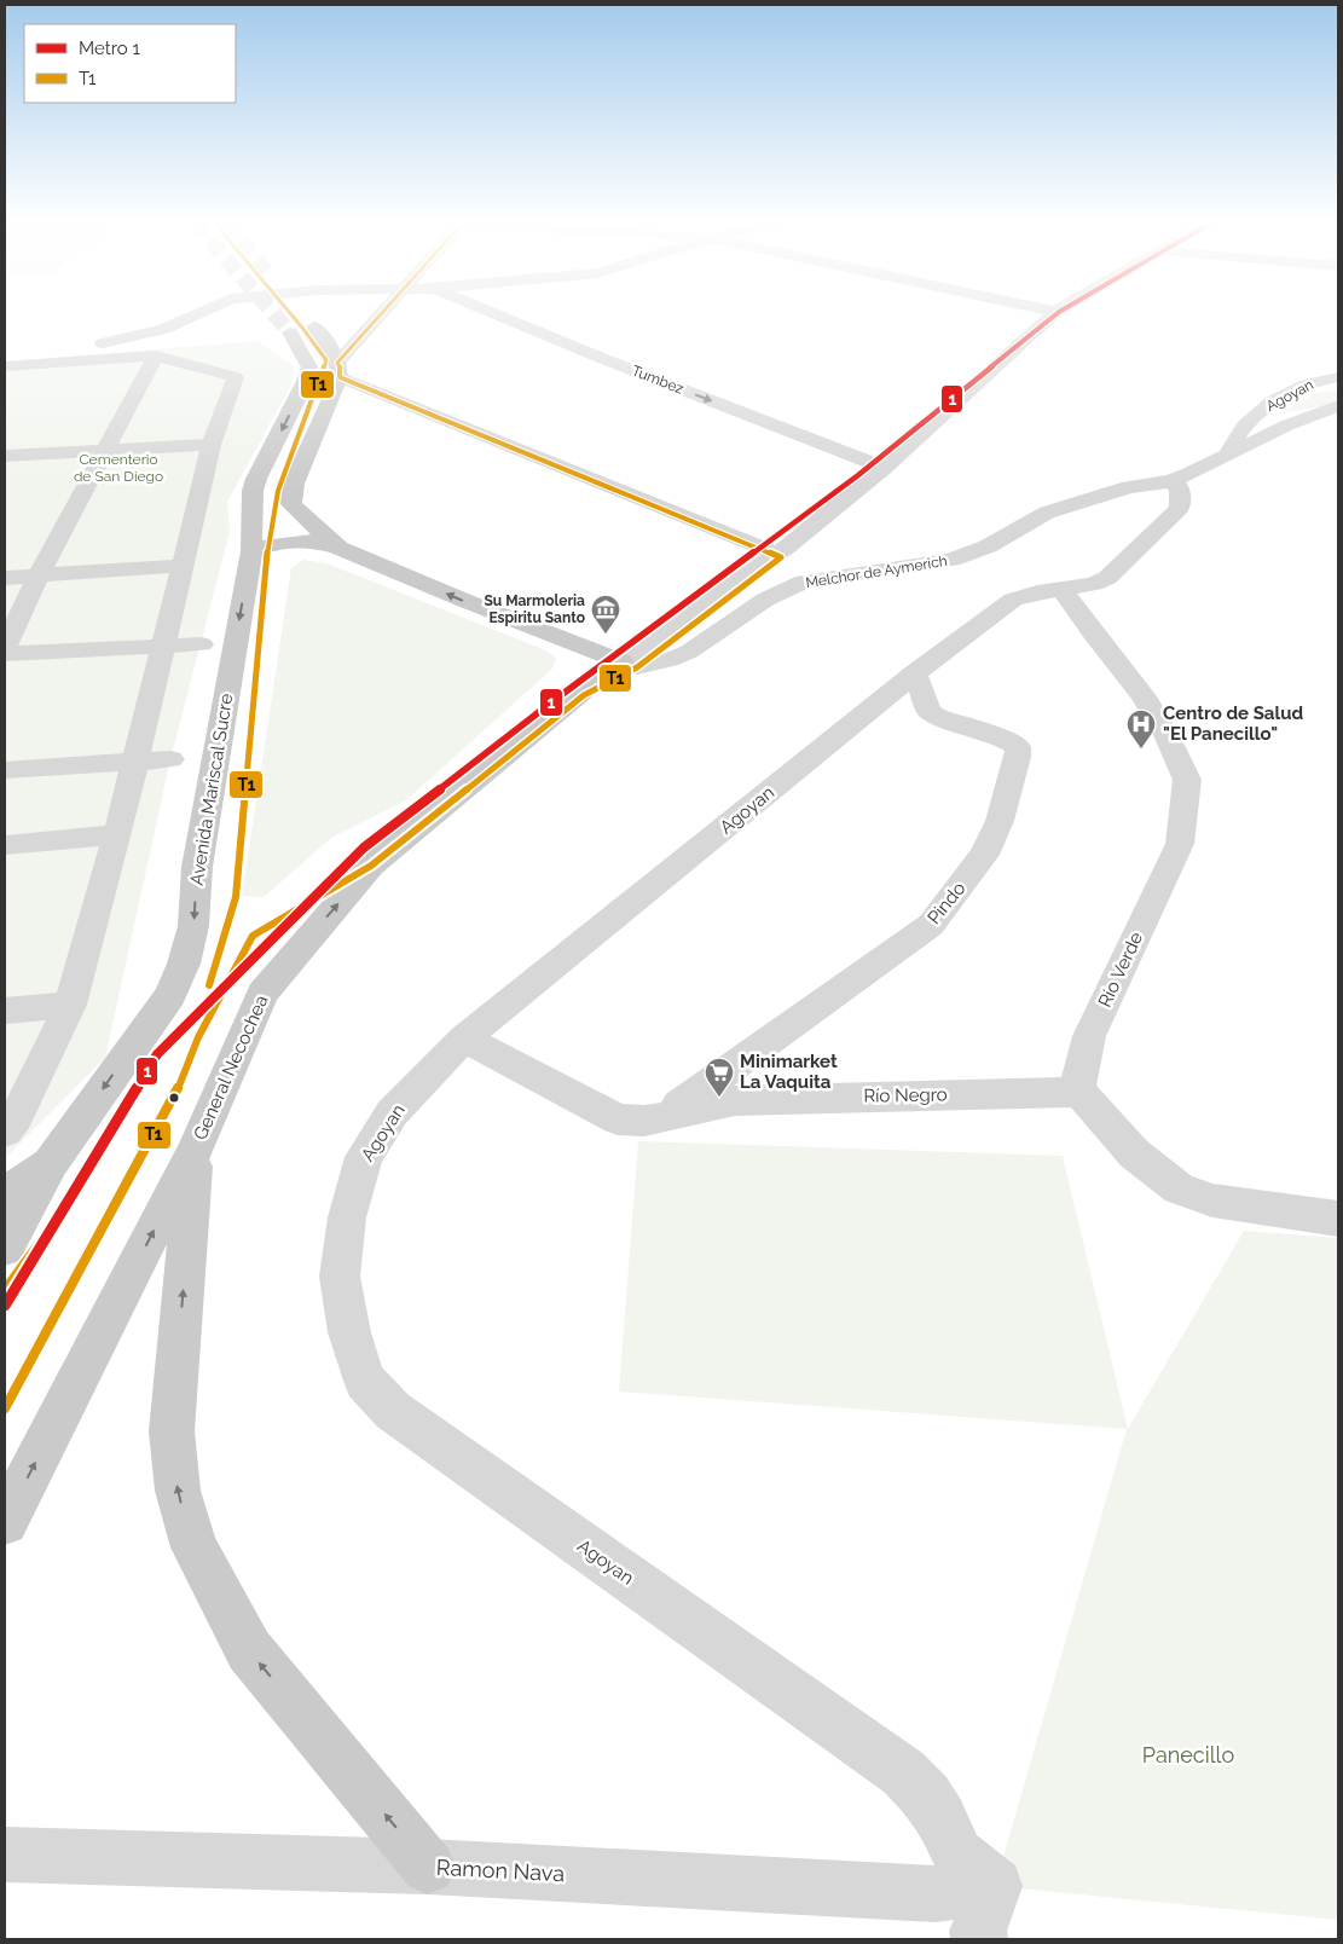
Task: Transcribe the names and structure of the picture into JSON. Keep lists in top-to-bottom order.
{
  "streets": {
    "main road": ["Avenida Mariscal Sucre", "General Necochea"],
    "street": [
      "Tumbez",
      "Agoyan",
      "Melchor de Aymerich",
      "Pindo",
      "Río Verde",
      "Río Negro",
      "Ramon Nava"
    ]
  },
  "crossings": [
    ["Agoyan", "Melchor de Aymerich"],
    ["Agoyan", "Pindo"],
    ["Agoyan", "Río Verde"],
    ["Agoyan", "Río Negro"],
    ["Agoyan", "Ramon Nava"],
    ["Melchor de Aymerich", "General Necochea"],
    ["Pindo", "Río Negro"],
    ["Río Verde", "Río Negro"]
  ],
  "one_way": ["Avenida Mariscal Sucre", "General Necochea"],
  "parks": ["Cementerio de San Diego", "Panecillo"],
  "places": {
    "museum": ["Su Marmoleria Espiritu Santo"],
    "hospital": ["Centro de Salud \"El Panecillo\""],
    "supermarket": ["Minimarket La Vaquita"]
  },
  "lines": ["metro line 1", "transit line T1"],
  "legend": ["Metro 1", "T1"]
}
